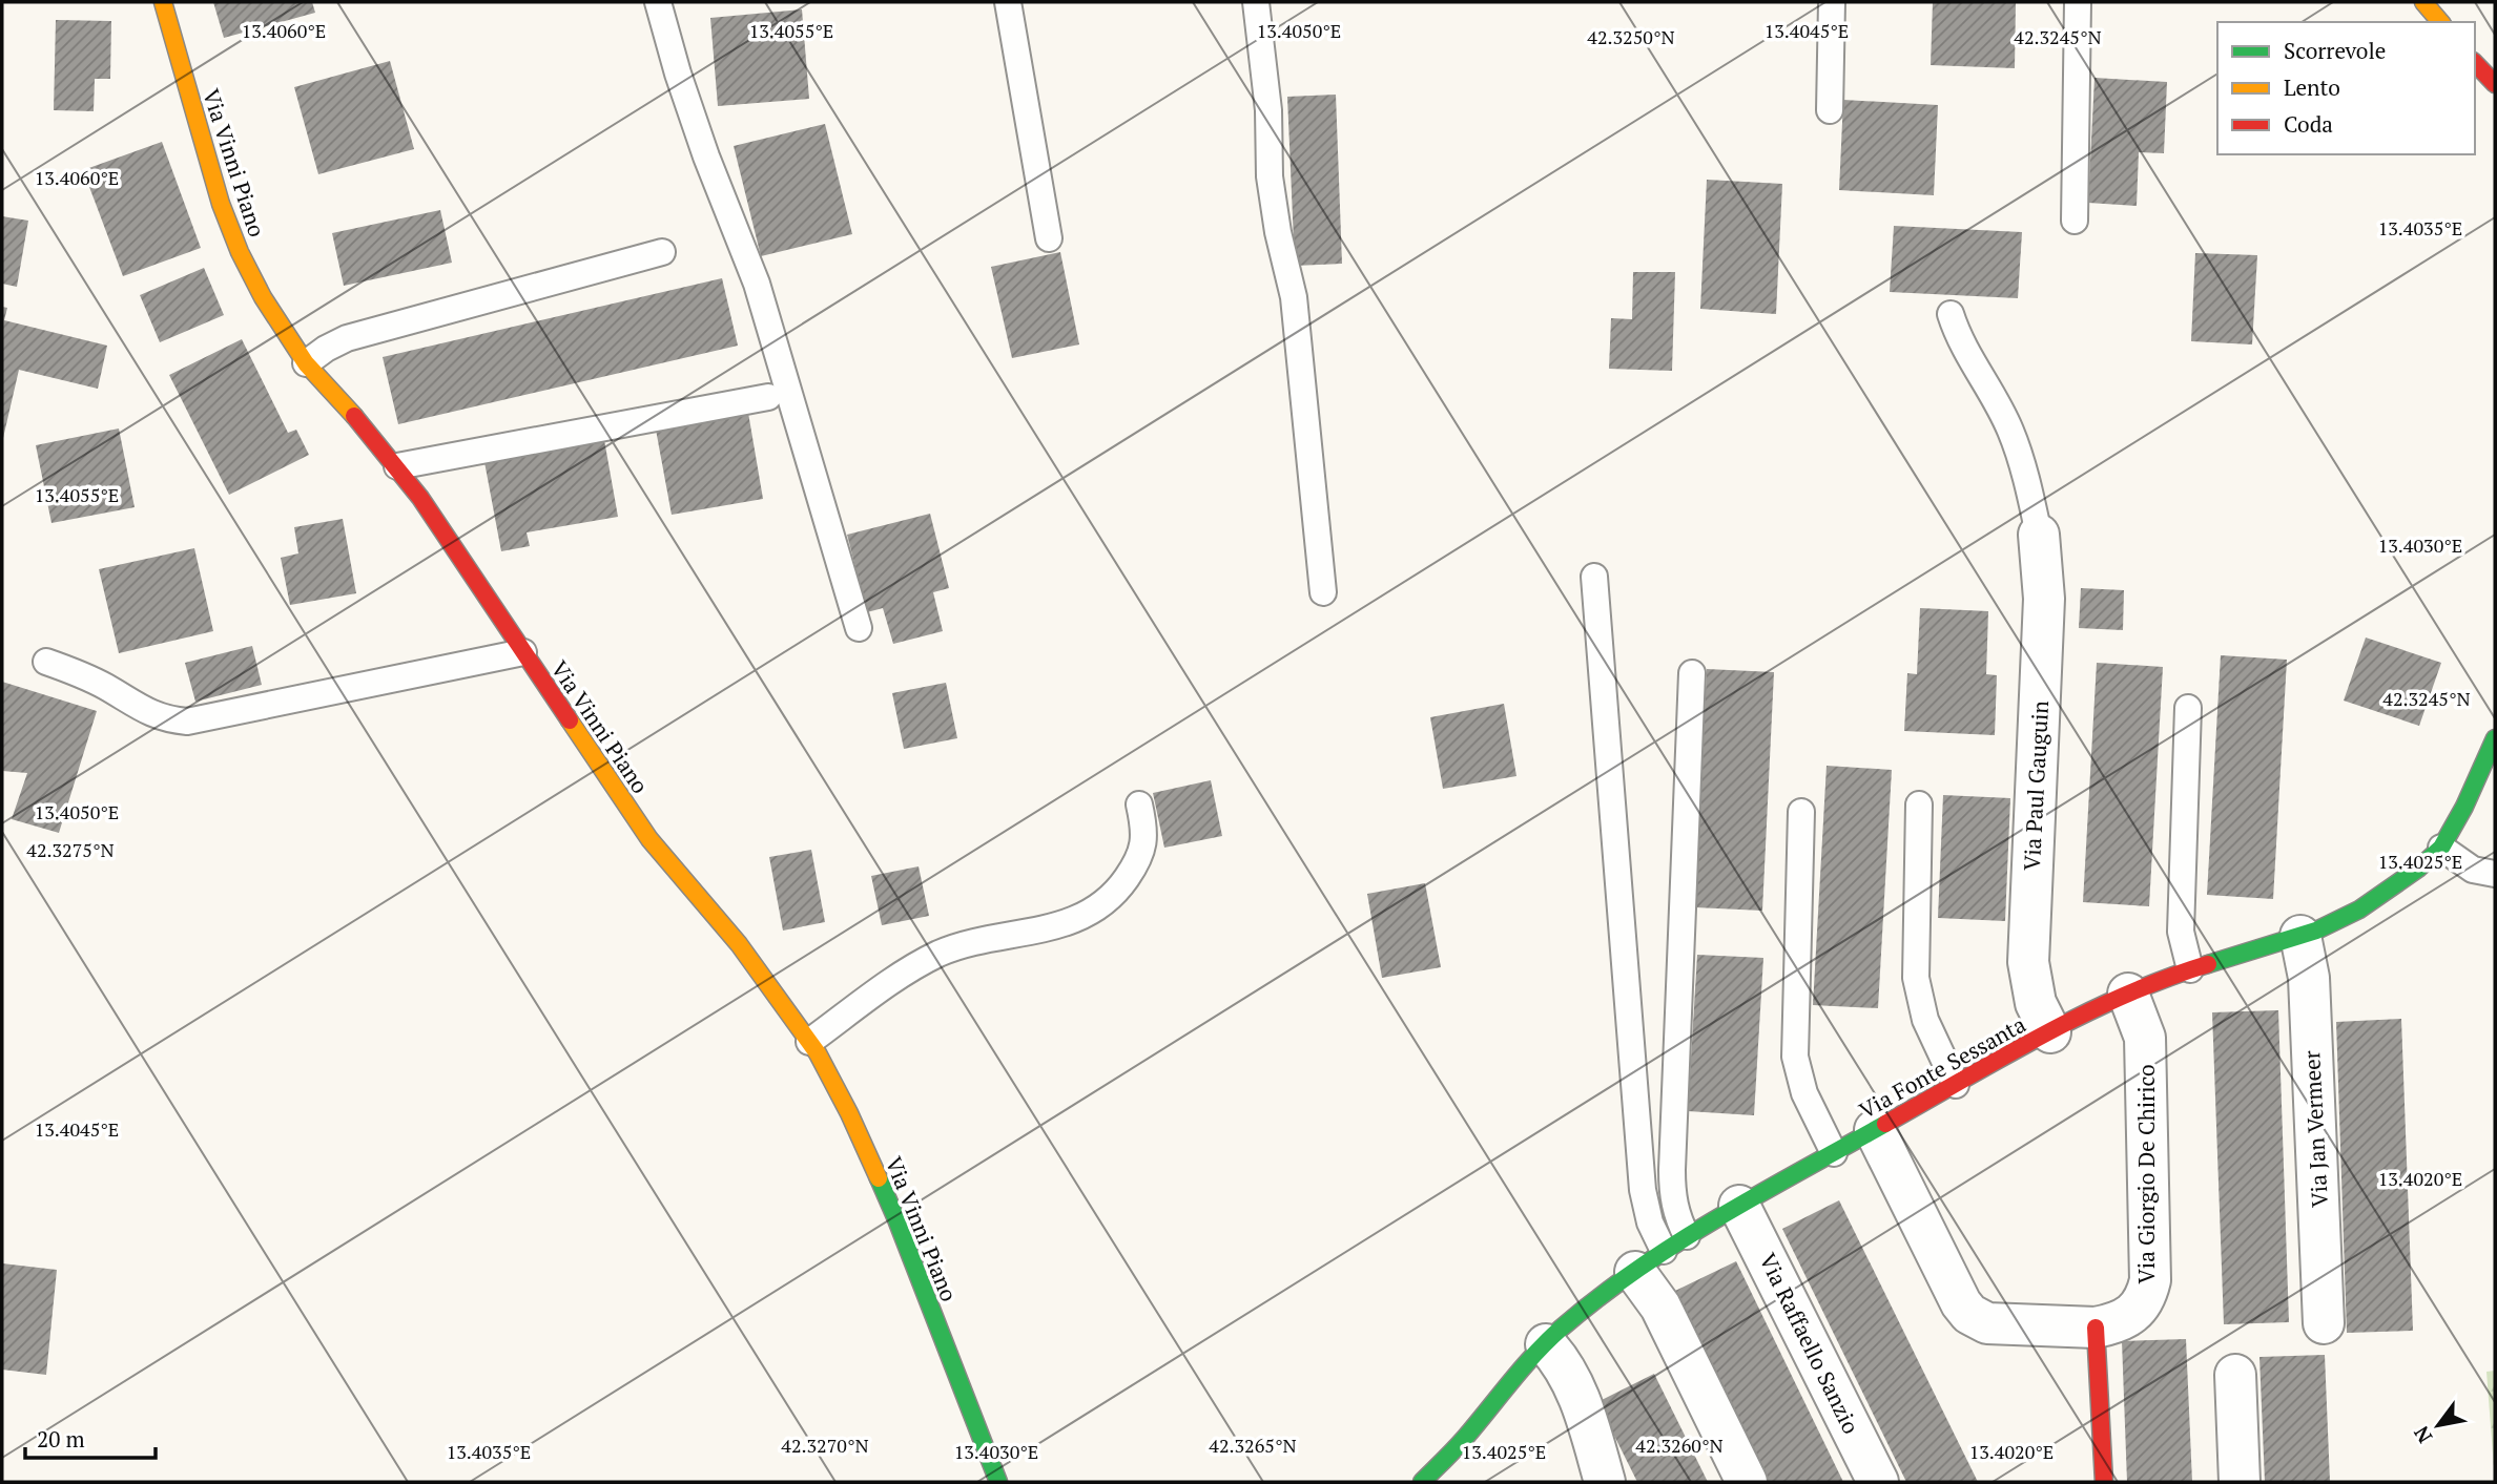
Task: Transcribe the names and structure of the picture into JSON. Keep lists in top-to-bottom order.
{
  "streets": {
    "street": [
      "Via Vinni Piano",
      "Via Paul Gauguin",
      "Via Fonte Sessanta",
      "Via Jan Vermeer",
      "Via Giorgio De Chirico",
      "Via Raffaello Sanzio"
    ]
  },
  "crossings": [
    ["Via Paul Gauguin", "Via Fonte Sessanta"],
    ["Via Fonte Sessanta", "Via Jan Vermeer"],
    ["Via Fonte Sessanta", "Via Giorgio De Chirico"],
    ["Via Fonte Sessanta", "Via Raffaello Sanzio"]
  ],
  "legend": ["Scorrevole", "Lento", "Coda"],
  "scale_bar": "20 m",
  "north": "bottom left",
  "coordinates": [
    "13.4060°E",
    "13.4055°E",
    "13.4050°E",
    "13.4045°E",
    "42.3250°N",
    "42.3245°N",
    "13.4035°E",
    "13.4030°E",
    "42.3275°N",
    "13.4025°E",
    "13.4020°E",
    "42.3270°N",
    "42.3265°N",
    "42.3260°N"
  ]
}
